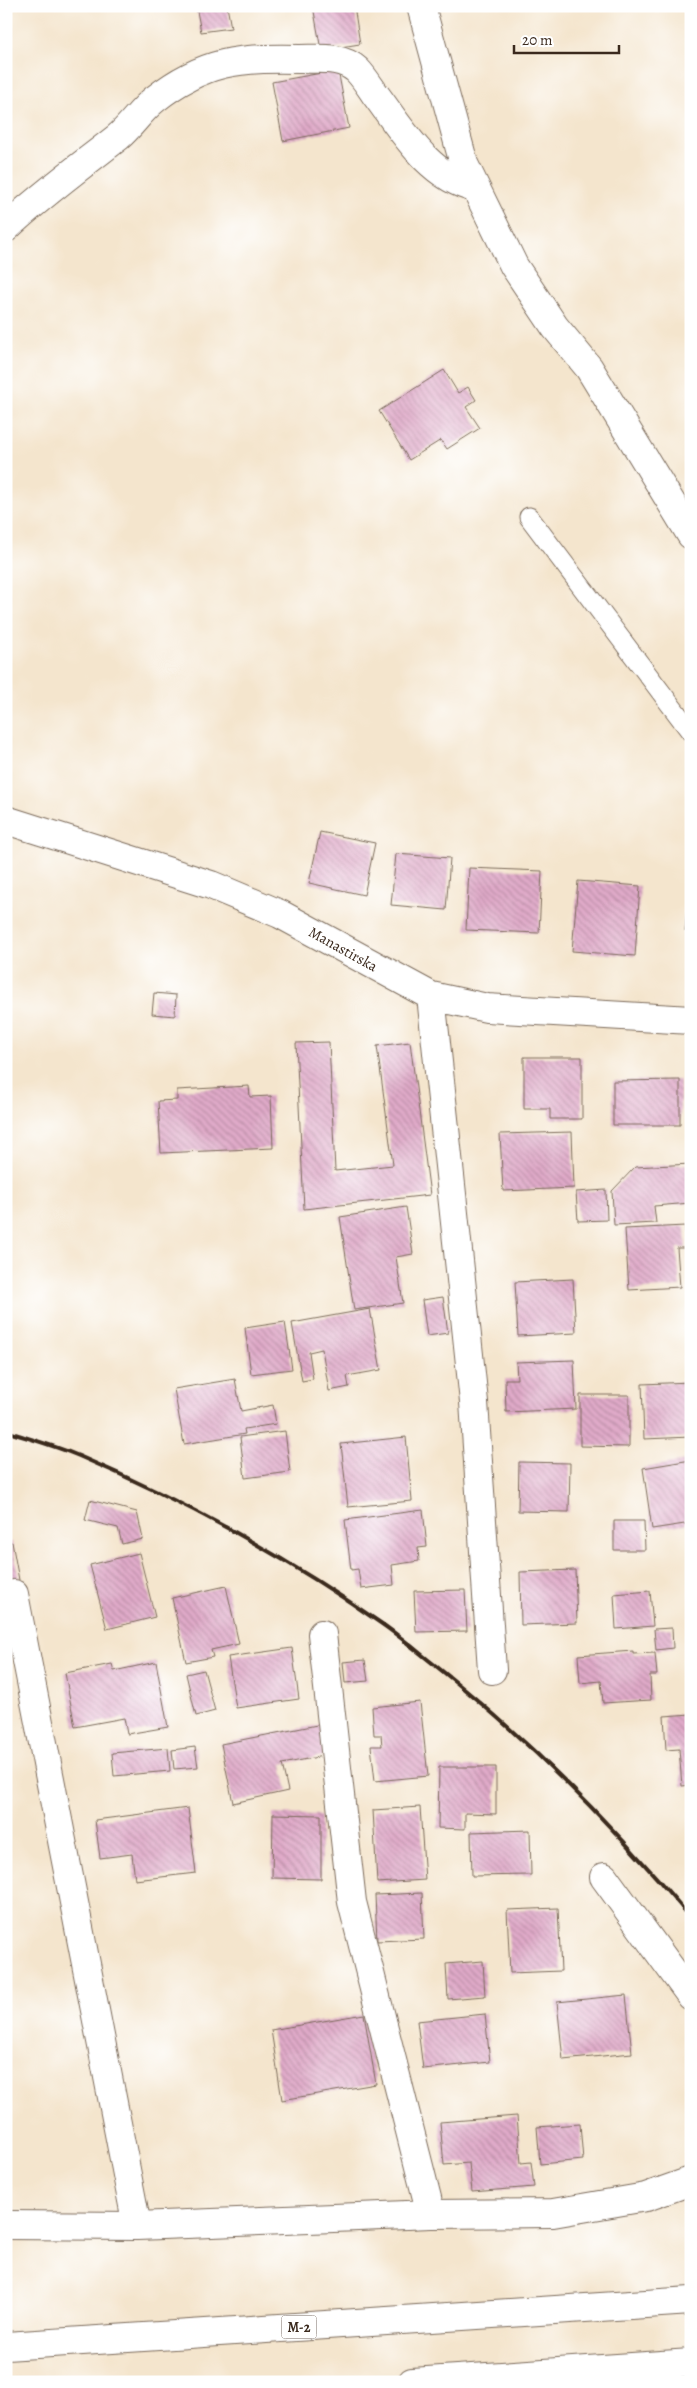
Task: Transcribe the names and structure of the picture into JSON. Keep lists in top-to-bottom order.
{
  "streets": {
    "street": ["Manastirska", "M-2"]
  },
  "scale_bar": "20 m"
}
